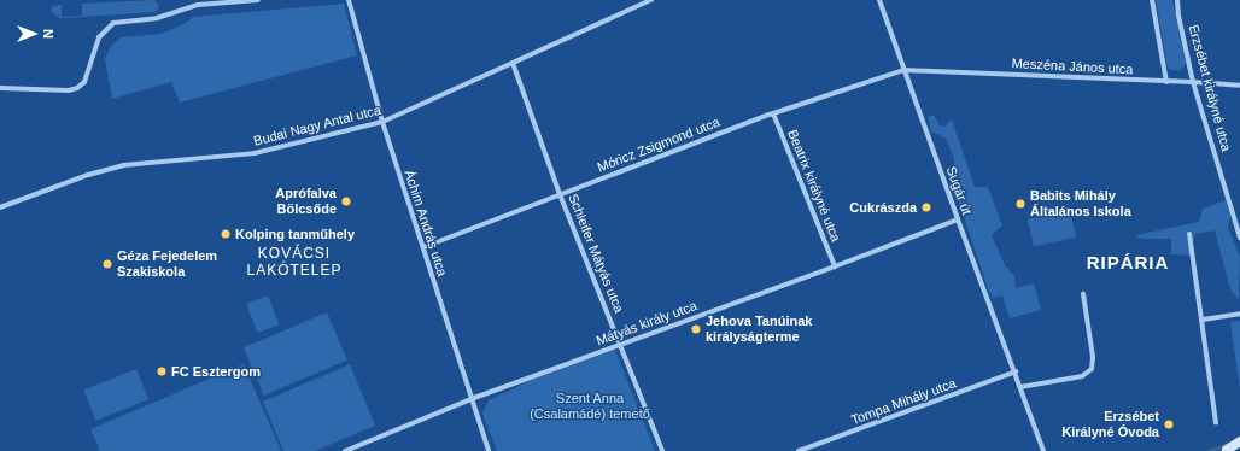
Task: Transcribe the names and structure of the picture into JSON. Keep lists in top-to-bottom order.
{
  "streets": {
    "street": [
      "Meszéna János utca",
      "Erzsébet királyné utca",
      "Budai Nagy Antal utca",
      "Móricz Zsigmond utca",
      "Beatrix királyné utca",
      "Sugár út",
      "Áchim András utca",
      "Schleifer Mátyás utca",
      "Mátyás király utca",
      "Tompa Mihály utca"
    ]
  },
  "crossings": [
    ["Meszéna János utca", "Erzsébet királyné utca"],
    ["Meszéna János utca", "Móricz Zsigmond utca"],
    ["Meszéna János utca", "Sugár út"],
    ["Budai Nagy Antal utca", "Áchim András utca"],
    ["Budai Nagy Antal utca", "Schleifer Mátyás utca"],
    ["Móricz Zsigmond utca", "Beatrix királyné utca"],
    ["Móricz Zsigmond utca", "Sugár út"],
    ["Móricz Zsigmond utca", "Áchim András utca"],
    ["Móricz Zsigmond utca", "Schleifer Mátyás utca"],
    ["Beatrix királyné utca", "Mátyás király utca"],
    ["Sugár út", "Mátyás király utca"],
    ["Sugár út", "Tompa Mihály utca"],
    ["Áchim András utca", "Mátyás király utca"],
    ["Schleifer Mátyás utca", "Mátyás király utca"]
  ],
  "districts": ["KOVÁCSI LAKÓTELEP", "RIPÁRIA"],
  "parks": ["Szent Anna (Csalamádé) temető"],
  "places": [
    "Aprófalva Bölcsőde",
    "Babits Mihály Általános Iskola",
    "Cukrászda",
    "Kolping tanműhely",
    "Géza Fejedelem Szakiskola",
    "Jehova Tanúinak királyságterme",
    "FC Esztergom",
    "Erzsébet Királyné Óvoda"
  ],
  "north": "right"
}
